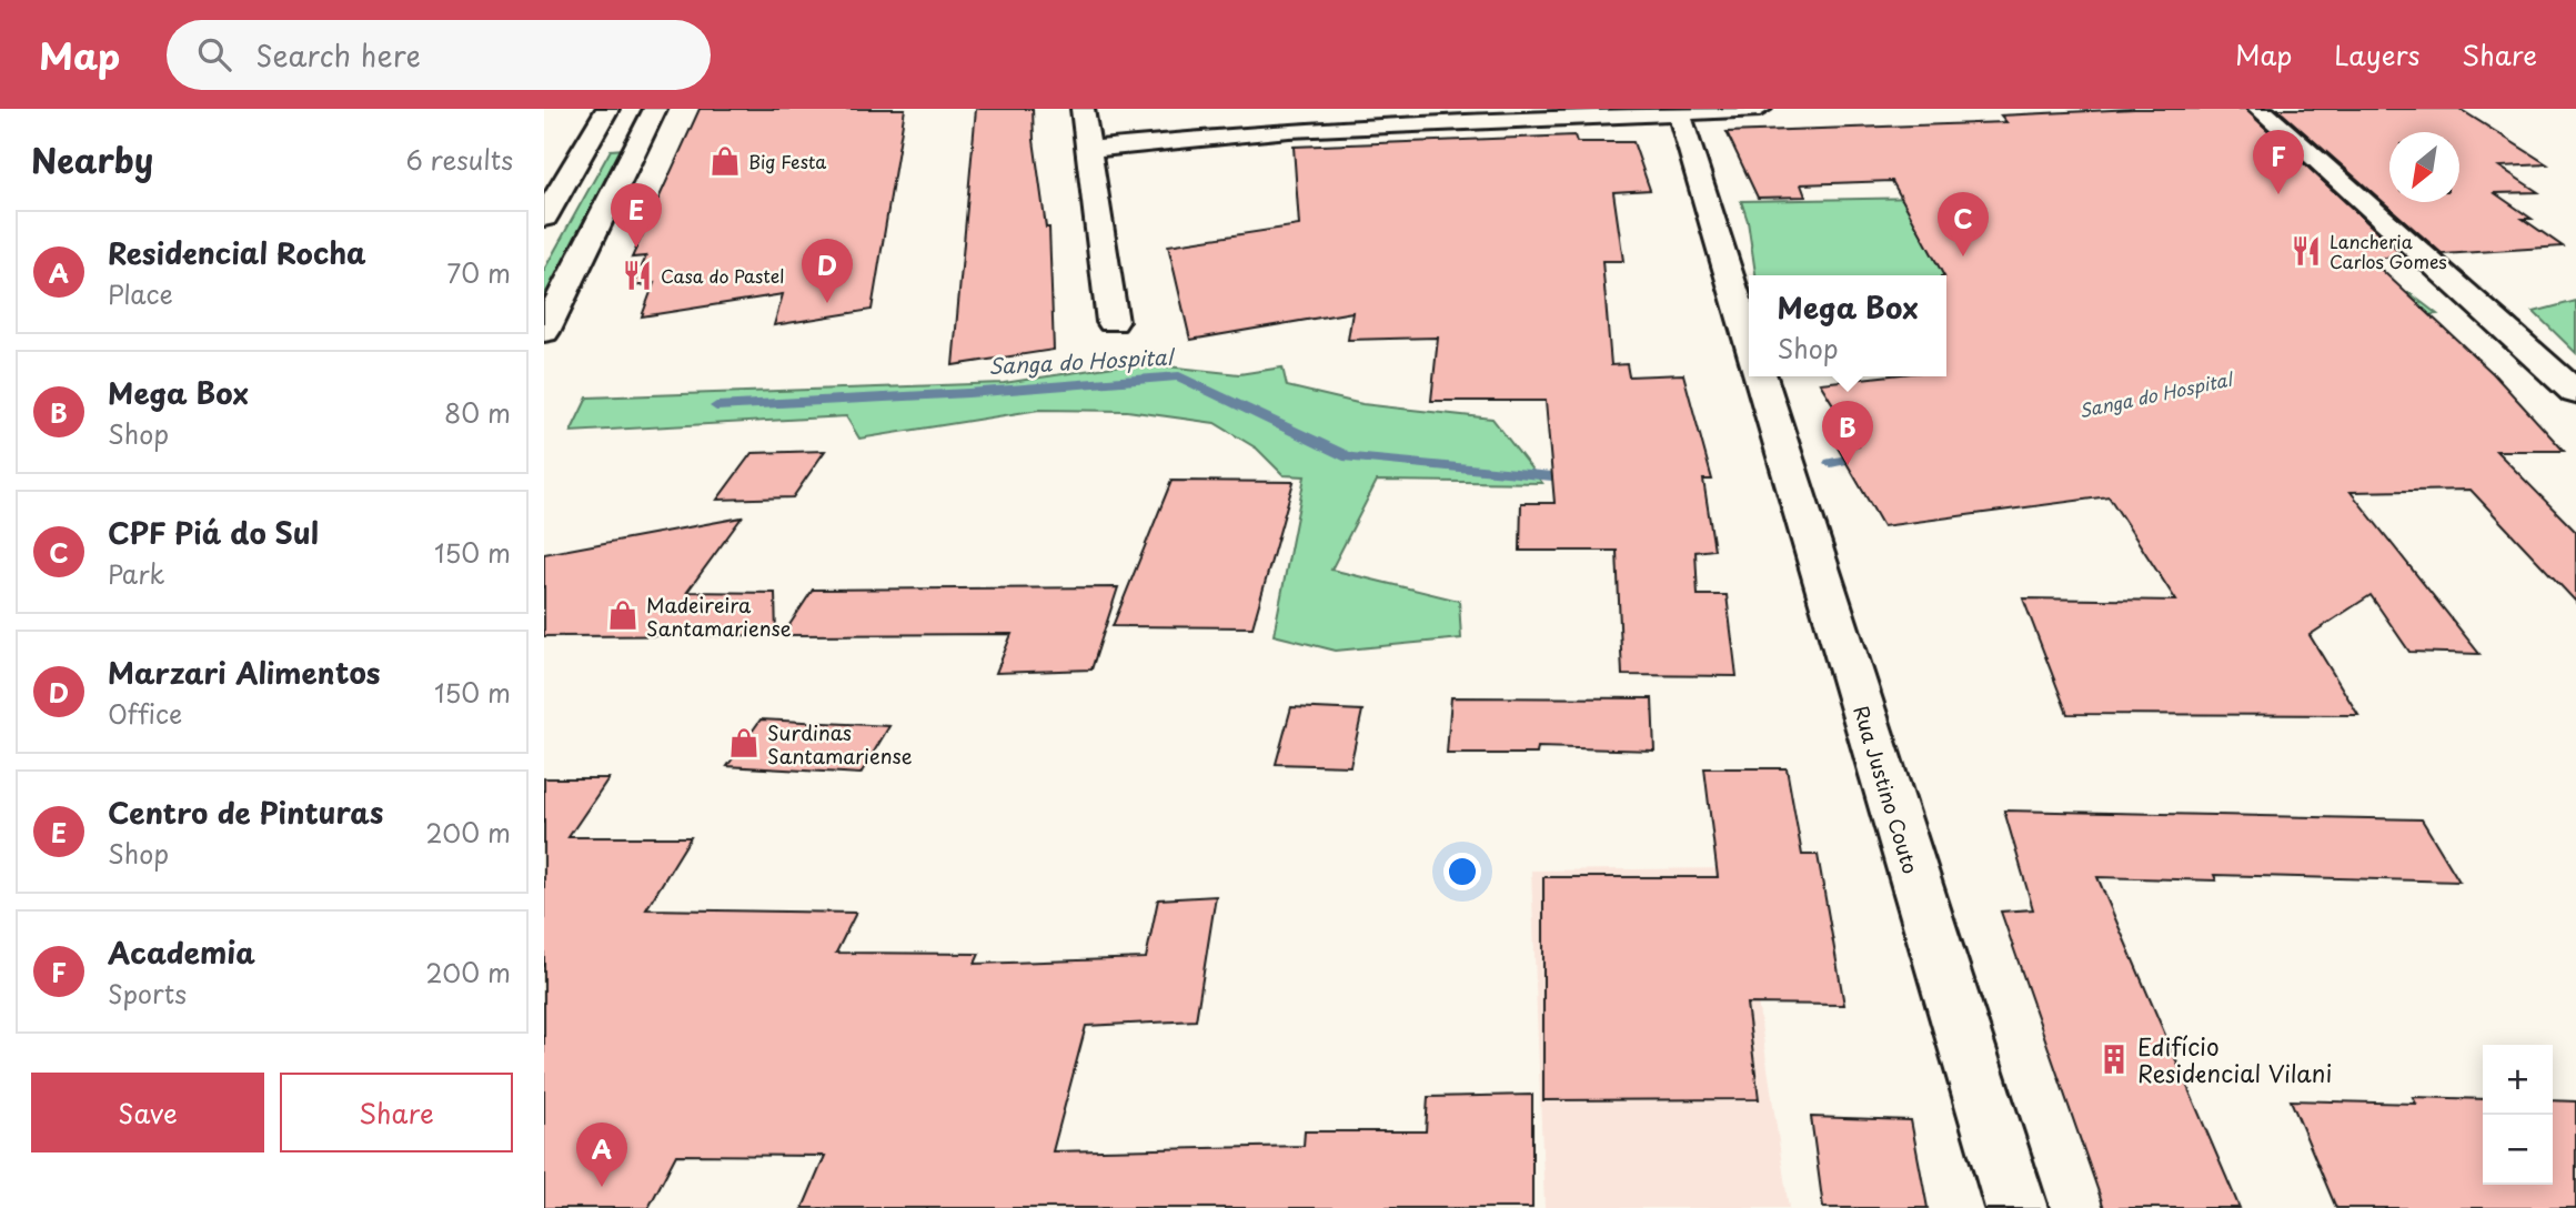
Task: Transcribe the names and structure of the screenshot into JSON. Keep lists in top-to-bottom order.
{
  "streets": {
    "street": ["Rua Justino Couto"]
  },
  "water": ["Sanga do Hospital"],
  "places": {
    "shop": ["Big Festa", "Madeireira Santamariense", "Surdinas Santamariense"],
    "restaurant": ["Lancheria Carlos Gomes", "Casa do Pastel"],
    "building": ["Edifício Residencial Vilani"]
  },
  "north": "bottom left",
  "page": {
    "header": "Map",
    "search": "Search here",
    "nav": ["Map", "Layers", "Share"],
    "heading": ["Nearby", "6 results"],
    "pins": [
      "F",
      "E",
      "C",
      "D",
      "B",
      "A"
    ],
    "list": [
      {
        "mark": "A",
        "name": "Residencial Rocha",
        "note": "Place",
        "value": "70 m"
      },
      {
        "mark": "B",
        "name": "Mega Box",
        "note": "Shop",
        "value": "80 m"
      },
      {
        "mark": "C",
        "name": "CPF Piá do Sul",
        "note": "Park",
        "value": "150 m"
      },
      {
        "mark": "D",
        "name": "Marzari Alimentos",
        "note": "Office",
        "value": "150 m"
      },
      {
        "mark": "E",
        "name": "Centro de Pinturas",
        "note": "Shop",
        "value": "200 m"
      },
      {
        "mark": "F",
        "name": "Academia",
        "note": "Sports",
        "value": "200 m"
      }
    ],
    "popup": ["Mega Box", "Shop"],
    "map_buttons": ["+", "−"],
    "buttons": ["Save", "Share"]
  }
}
